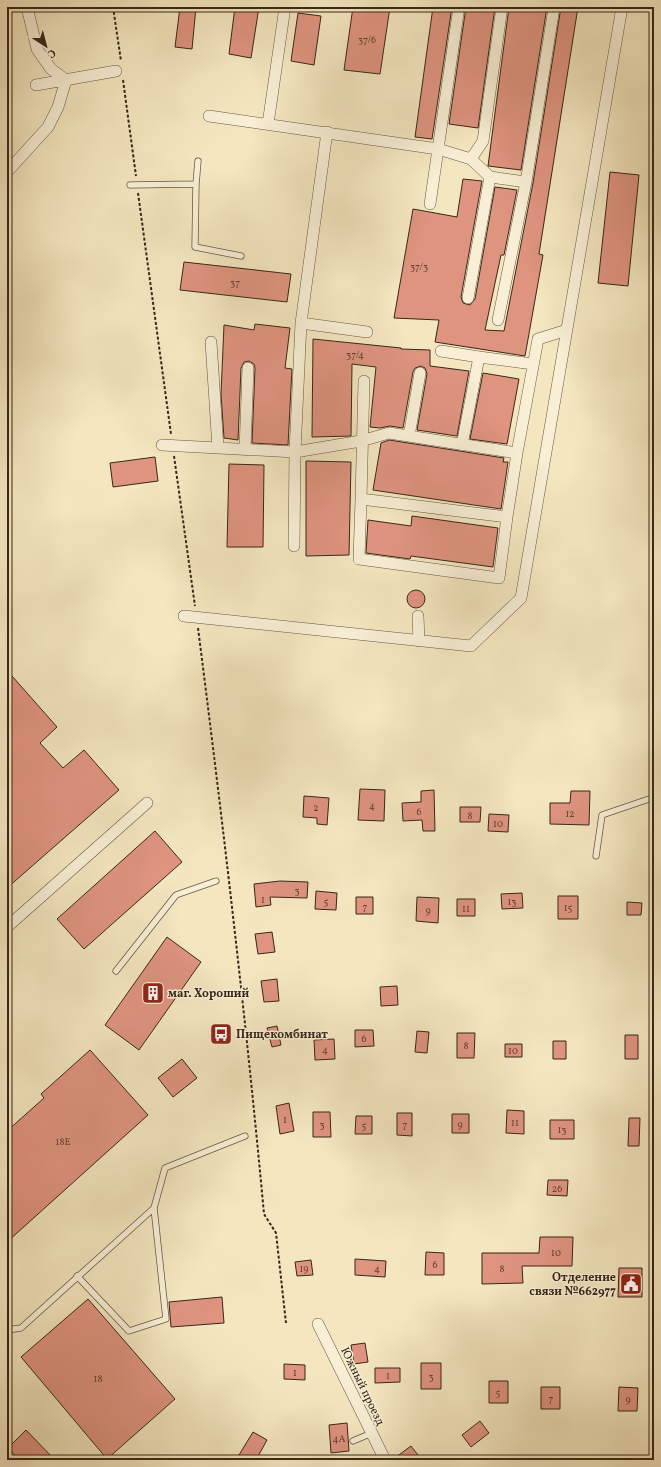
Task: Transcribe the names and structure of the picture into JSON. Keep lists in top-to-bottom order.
{
  "streets": {
    "street": ["Южный проезд"]
  },
  "places": {
    "building": ["маг. Хороший"],
    "bus stop": ["Пищекомбинат"],
    "public building": ["Отделение связи №662977"]
  },
  "house_numbers": [
    "37/6",
    "37/3",
    "37",
    "37/4",
    "4",
    "2",
    "6",
    "12",
    "8",
    "10",
    "3",
    "1",
    "5",
    "13",
    "7",
    "15",
    "11",
    "9",
    "6",
    "8",
    "4",
    "10",
    "1",
    "11",
    "3",
    "7",
    "9",
    "5",
    "13",
    "18Е",
    "26",
    "10",
    "6",
    "19",
    "4",
    "8",
    "1",
    "1",
    "3",
    "18",
    "5",
    "7",
    "9",
    "4А"
  ],
  "north": "bottom right"
}
